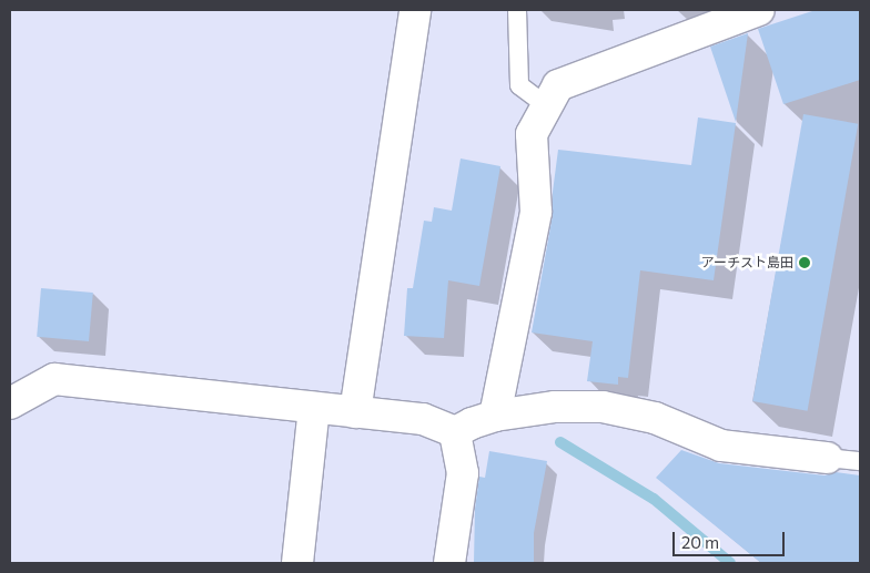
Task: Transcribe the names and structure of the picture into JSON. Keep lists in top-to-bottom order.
{
  "places": ["アーチスト島田"],
  "scale_bar": "20 m"
}
